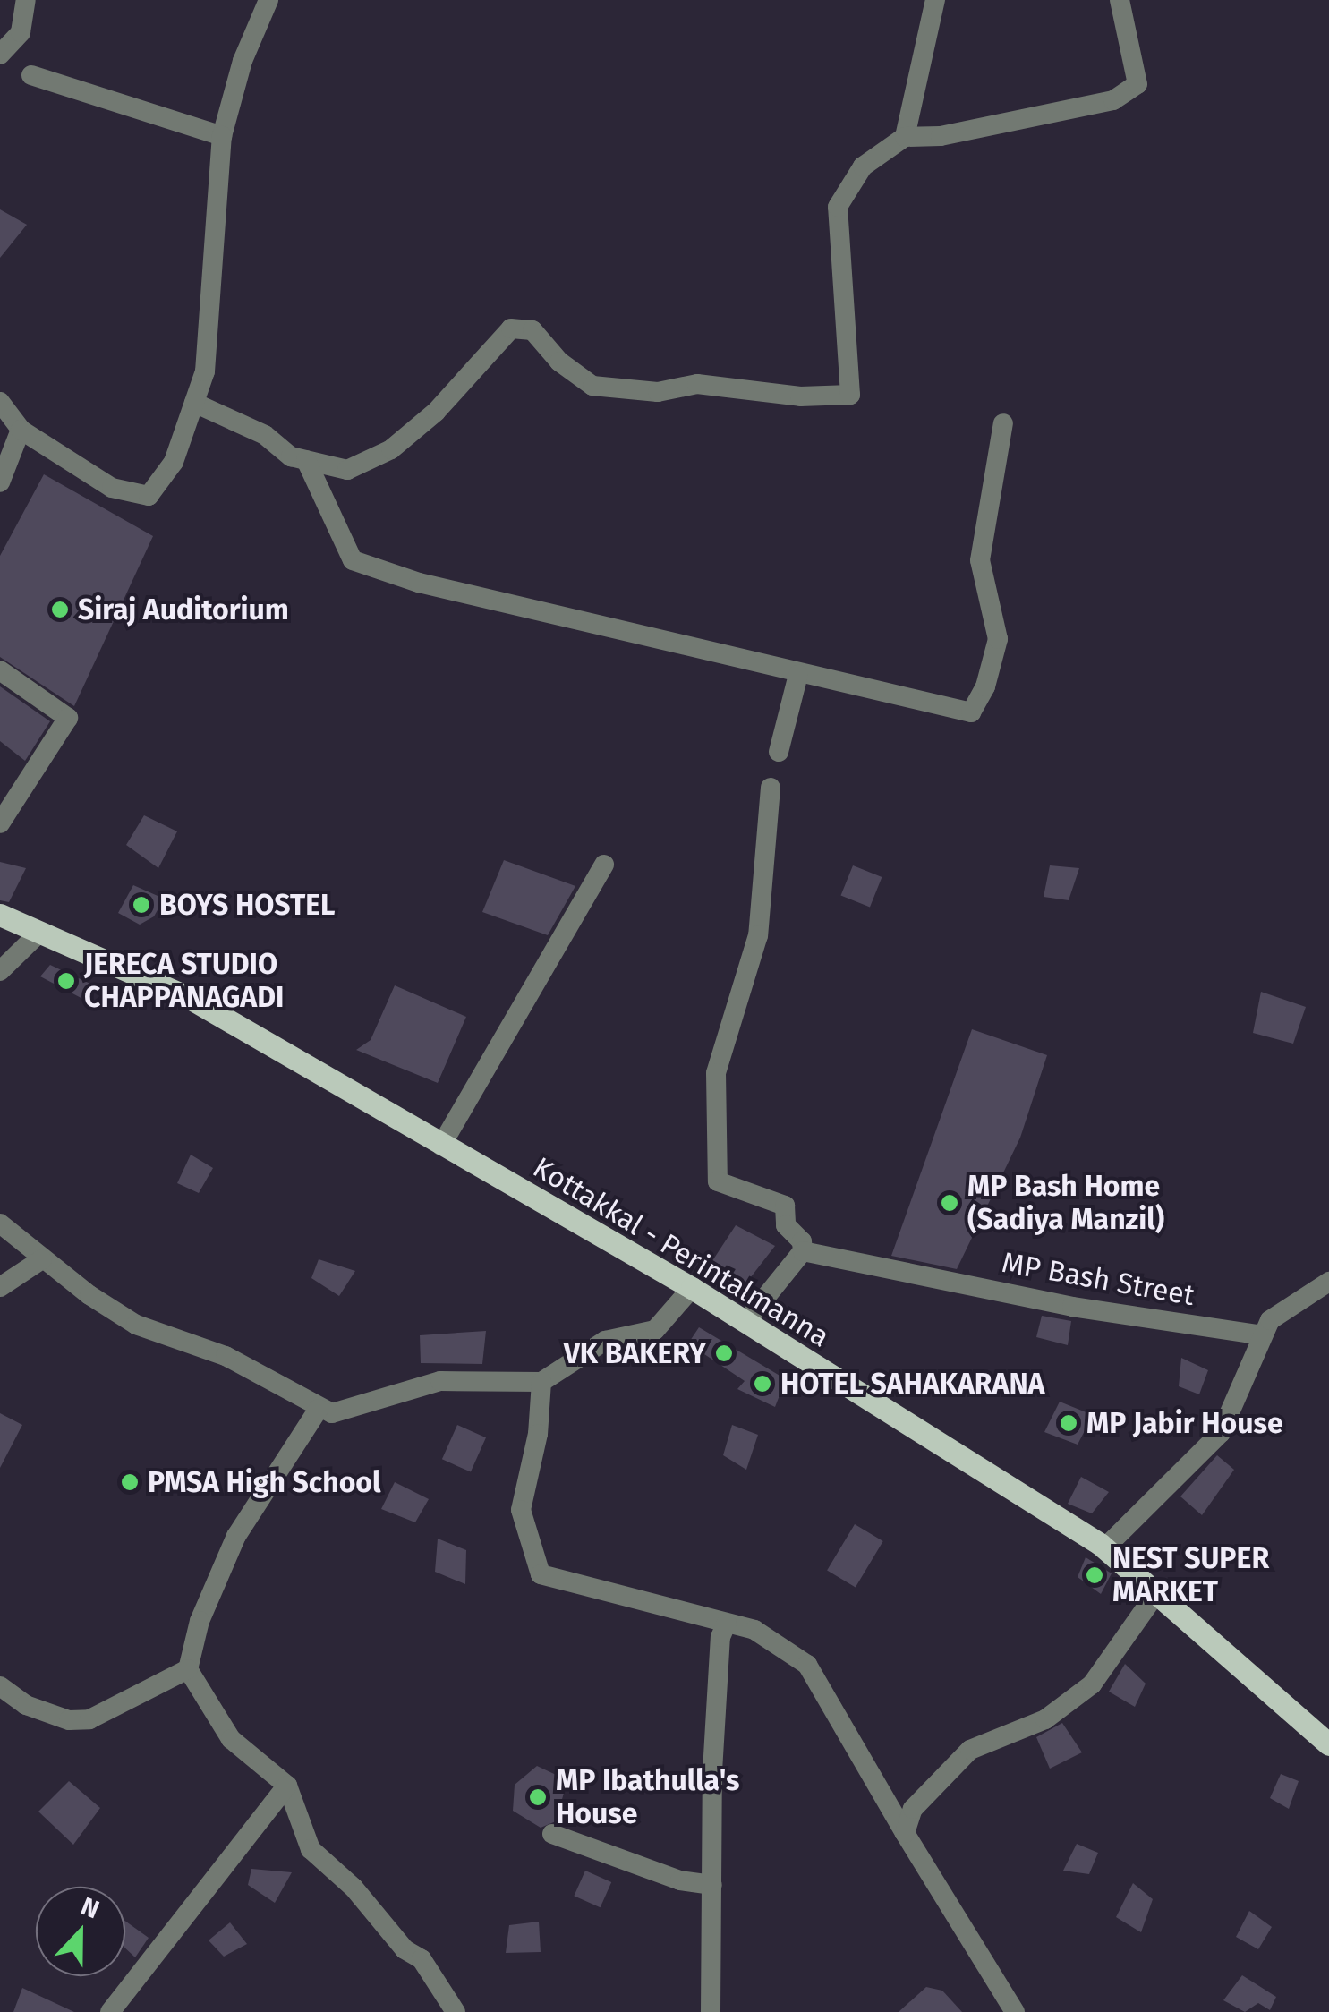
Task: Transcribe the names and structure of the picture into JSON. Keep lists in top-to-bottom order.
{
  "streets": {
    "main road": ["Kottakkal - Perintalmanna"],
    "street": ["MP Bash Street"]
  },
  "places": [
    "Siraj Auditorium",
    "BOYS HOSTEL",
    "JERECA STUDIO CHAPPANAGADI",
    "MP Bash Home (Sadiya Manzil)",
    "VK BAKERY",
    "HOTEL SAHAKARANA",
    "MP Jabir House",
    "PMSA High School",
    "NEST SUPER MARKET",
    "MP Ibathulla's House"
  ],
  "north": "top"
}
